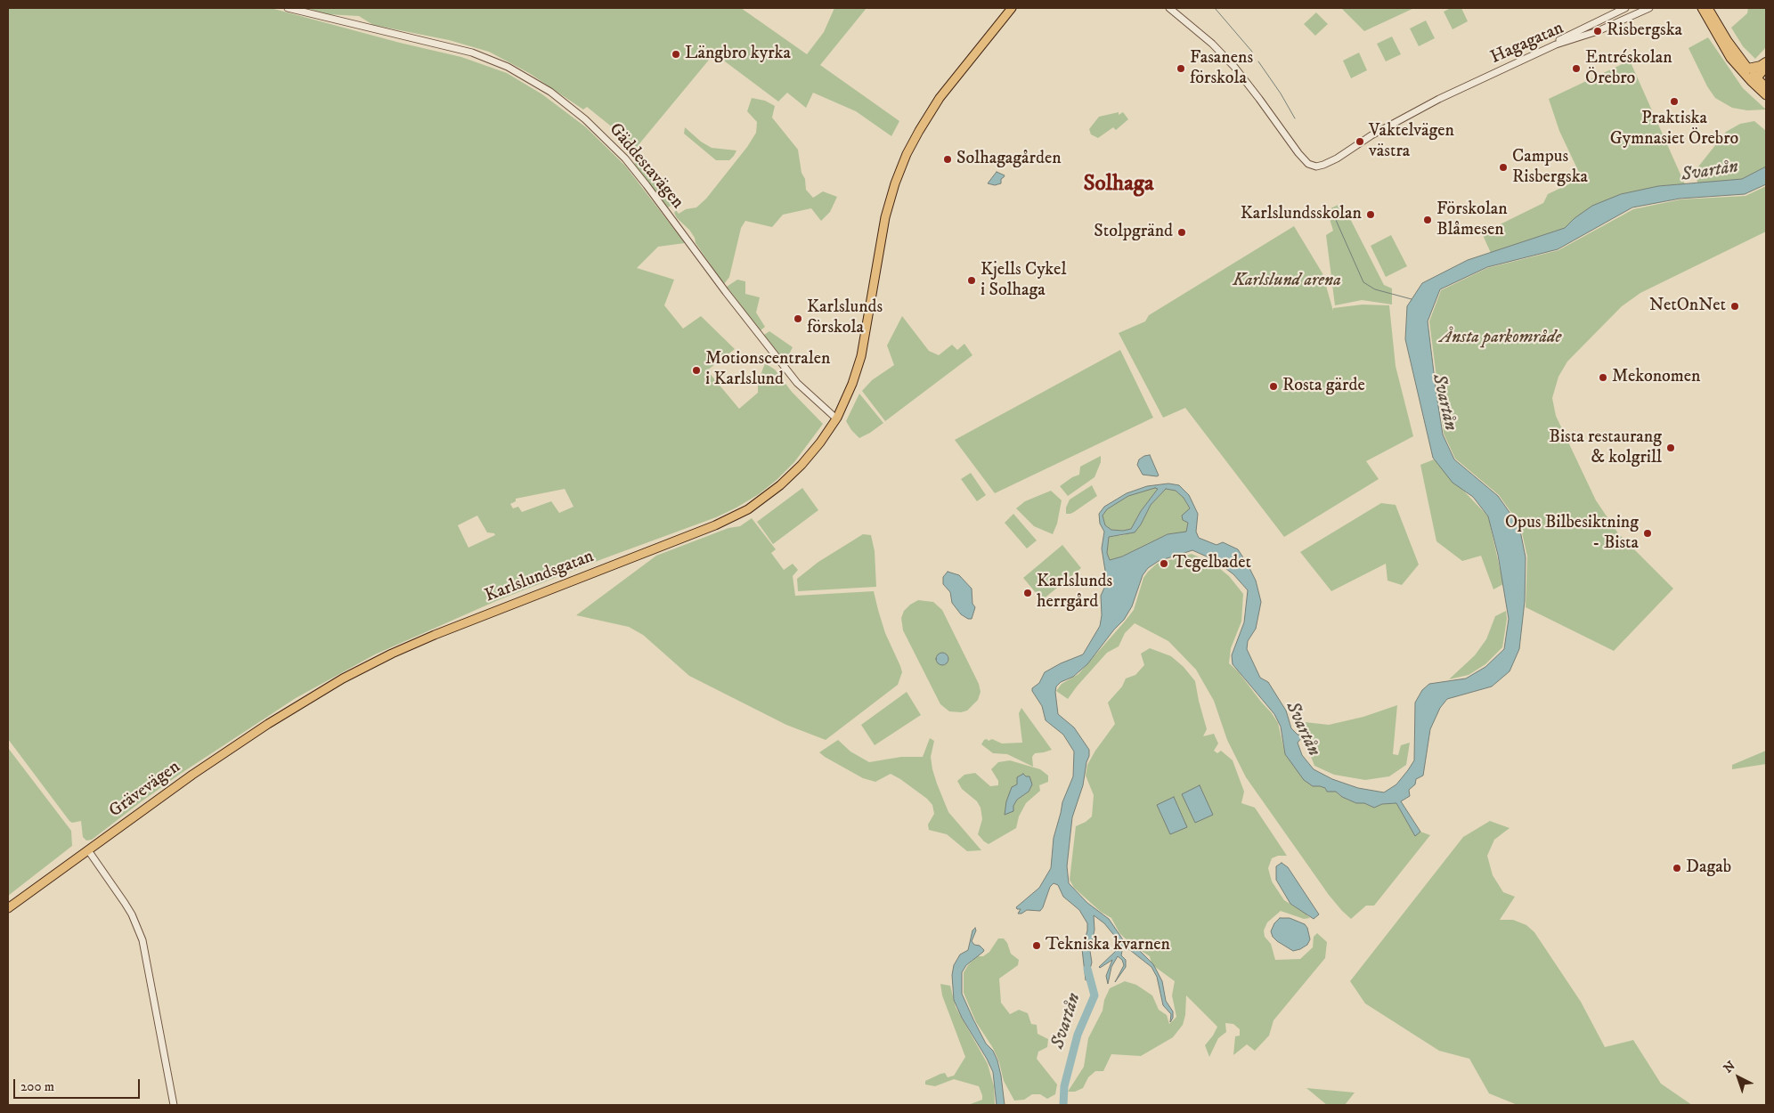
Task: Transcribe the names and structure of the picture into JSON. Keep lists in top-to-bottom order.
{
  "streets": {
    "main road": ["Karlslundsgatan", "Grävevägen"],
    "street": ["Hagagatan", "Gäddestavägen"]
  },
  "crossings": [
    ["Gäddestavägen", "Karlslundsgatan"],
    ["Karlslundsgatan", "Grävevägen"]
  ],
  "districts": ["Solhaga"],
  "water": ["Svartån"],
  "parks": ["Karlslund arena", "Ånsta parkområde"],
  "places": [
    "Risbergska",
    "Längbro kyrka",
    "Fasanens förskola",
    "Entréskolan Örebro",
    "Praktiska Gymnasiet Örebro",
    "Vaktelvägen västra",
    "Solhagagården",
    "Campus Risbergska",
    "Karlslundsskolan",
    "Förskolan Blåmesen",
    "Stolpgränd",
    "Kjells Cykel i Solhaga",
    "NetOnNet",
    "Karlslunds förskola",
    "Motionscentralen i Karlslund",
    "Mekonomen",
    "Rosta gärde",
    "Bista restaurang & kolgrill",
    "Opus Bilbesiktning - Bista",
    "Tegelbadet",
    "Karlslunds herrgård",
    "Dagab",
    "Tekniska kvarnen"
  ],
  "scale_bar": "200 m",
  "north": "top left"
}
